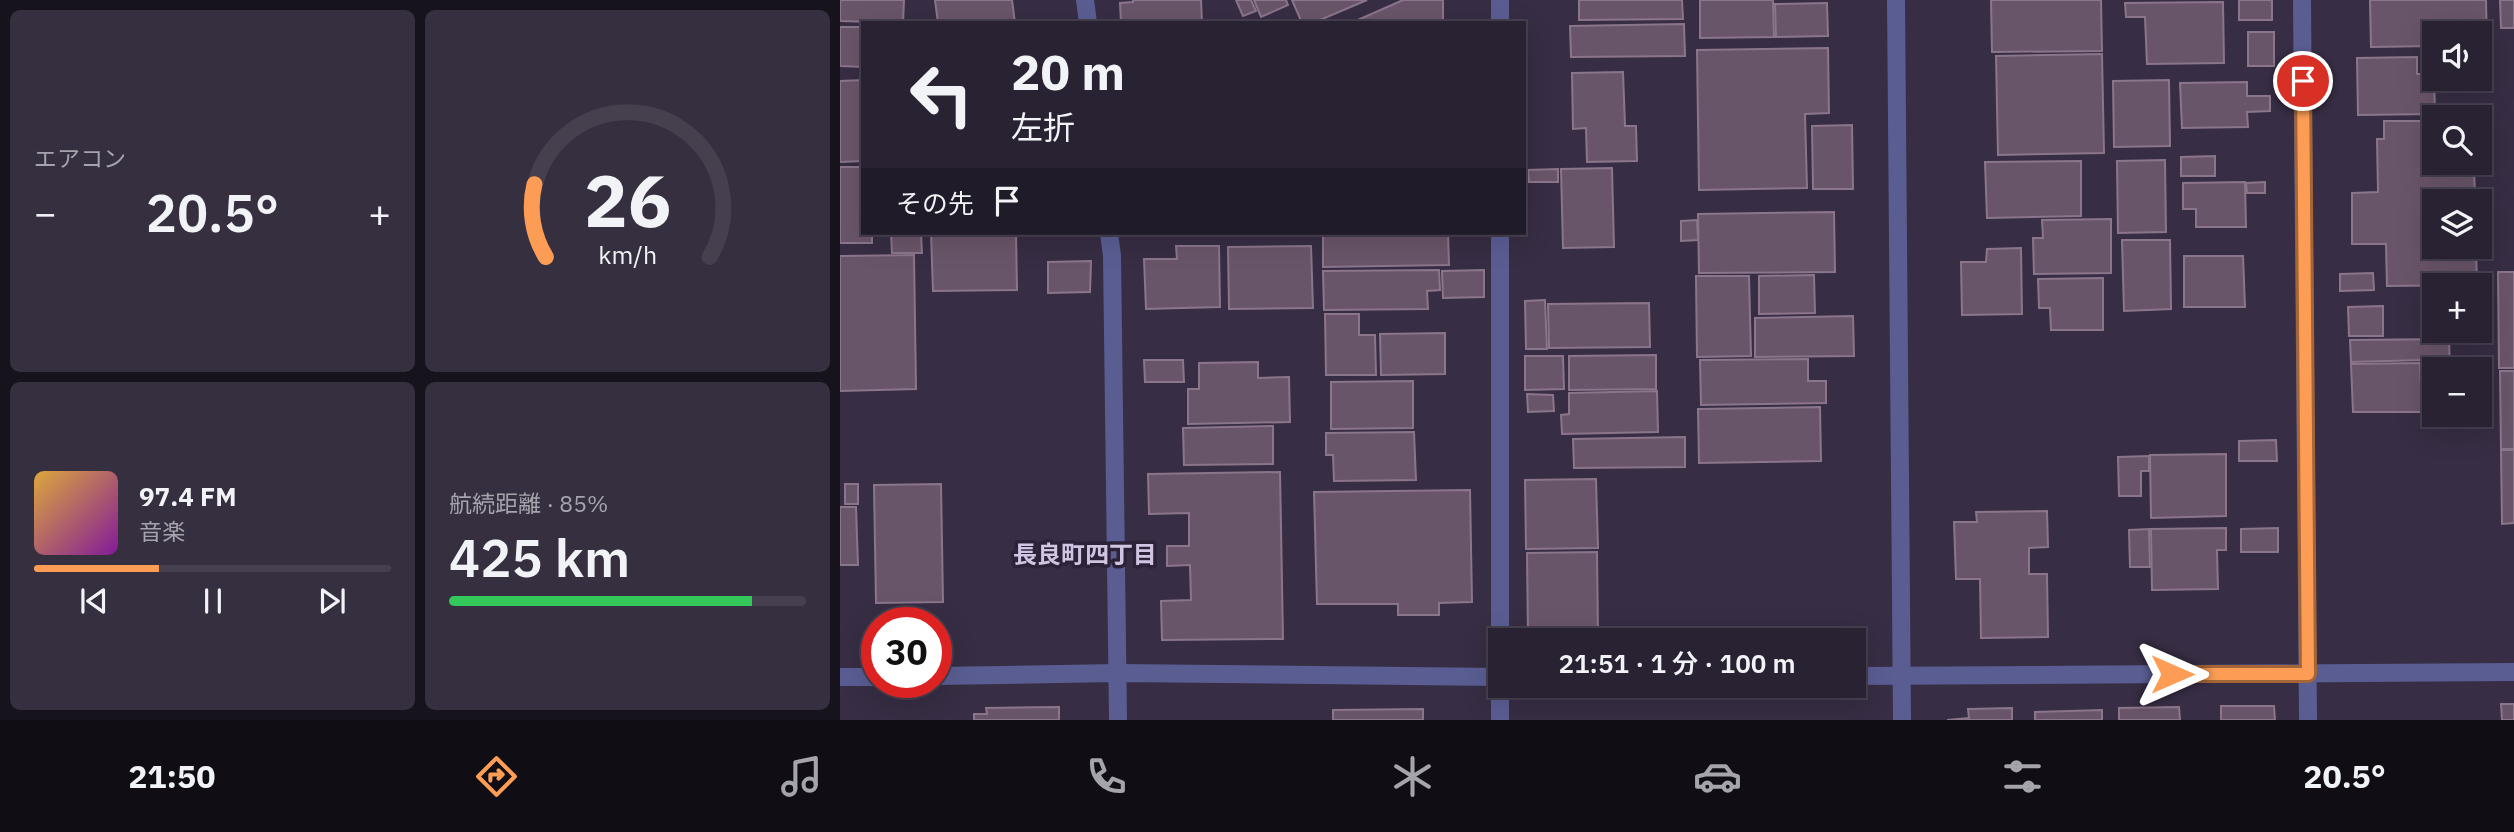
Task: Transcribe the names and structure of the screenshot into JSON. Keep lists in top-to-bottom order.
{
  "districts": ["長良町四丁目"],
  "page": {
    "tile": [
      "エアコン",
      ["航続距離 · 85%", "425 km"]
    ],
    "map_buttons": ["+", "−"],
    "turn": ["20 m", "左折"],
    "then": "その先",
    "heat": ["−", "20.5°", "+"],
    "song": ["97.4 FM", "音楽"],
    "limit": "30",
    "trip": "21:51 · 1 分 · 100 m",
    "tabs": ["21:50", "20.5°"],
    "gauge": ["26", "km/h"]
  }
}
